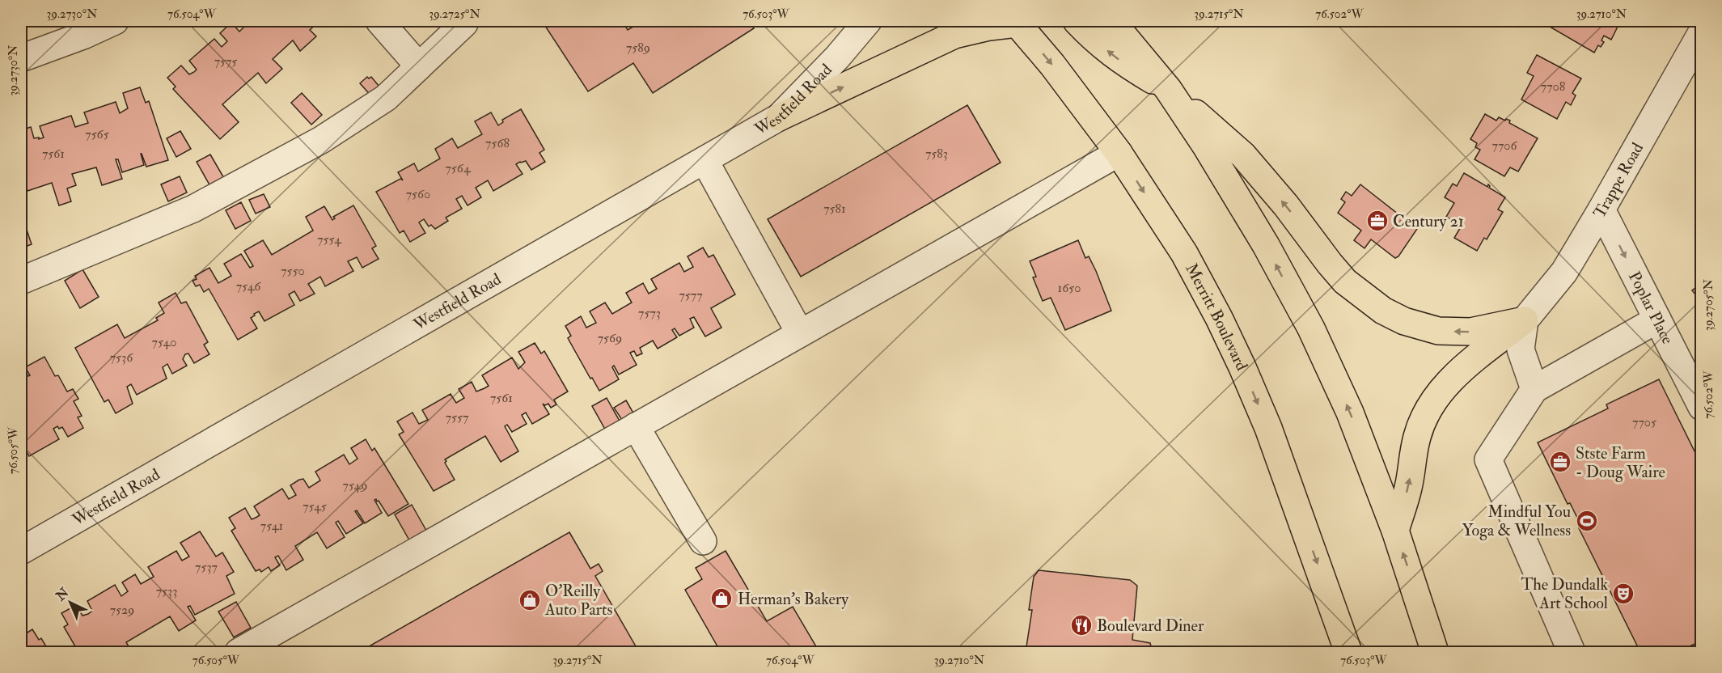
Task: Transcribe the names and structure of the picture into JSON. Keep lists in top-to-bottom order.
{
  "streets": {
    "main road": ["Merritt Boulevard"],
    "street": ["Westfield Road", "Trappe Road", "Poplar Place"]
  },
  "crossings": [
    ["Trappe Road", "Poplar Place"]
  ],
  "places": {
    "office": ["Century 21", "Stste Farm - Doug Waire"],
    "sports": ["Mindful You Yoga & Wellness"],
    "theatre": ["The Dundalk Art School"],
    "shop": ["Herman's Bakery", "O'Reilly Auto Parts"],
    "restaurant": ["Boulevard Diner"]
  },
  "house_numbers": [
    "7589",
    "7575",
    "7708",
    "7565",
    "7568",
    "7706",
    "7561",
    "7583",
    "7564",
    "7560",
    "7581",
    "7554",
    "7550",
    "7546",
    "1650",
    "7577",
    "7573",
    "7569",
    "7540",
    "7536",
    "7561",
    "7557",
    "7705",
    "7549",
    "7545",
    "7541",
    "7537",
    "7533",
    "7529"
  ],
  "north": "top left",
  "coordinates": [
    "39.2730°N",
    "76.504°W",
    "39.2725°N",
    "76.503°W",
    "39.2715°N",
    "76.502°W",
    "39.2710°N",
    "39.2705°N",
    "76.505°W"
  ]
}
